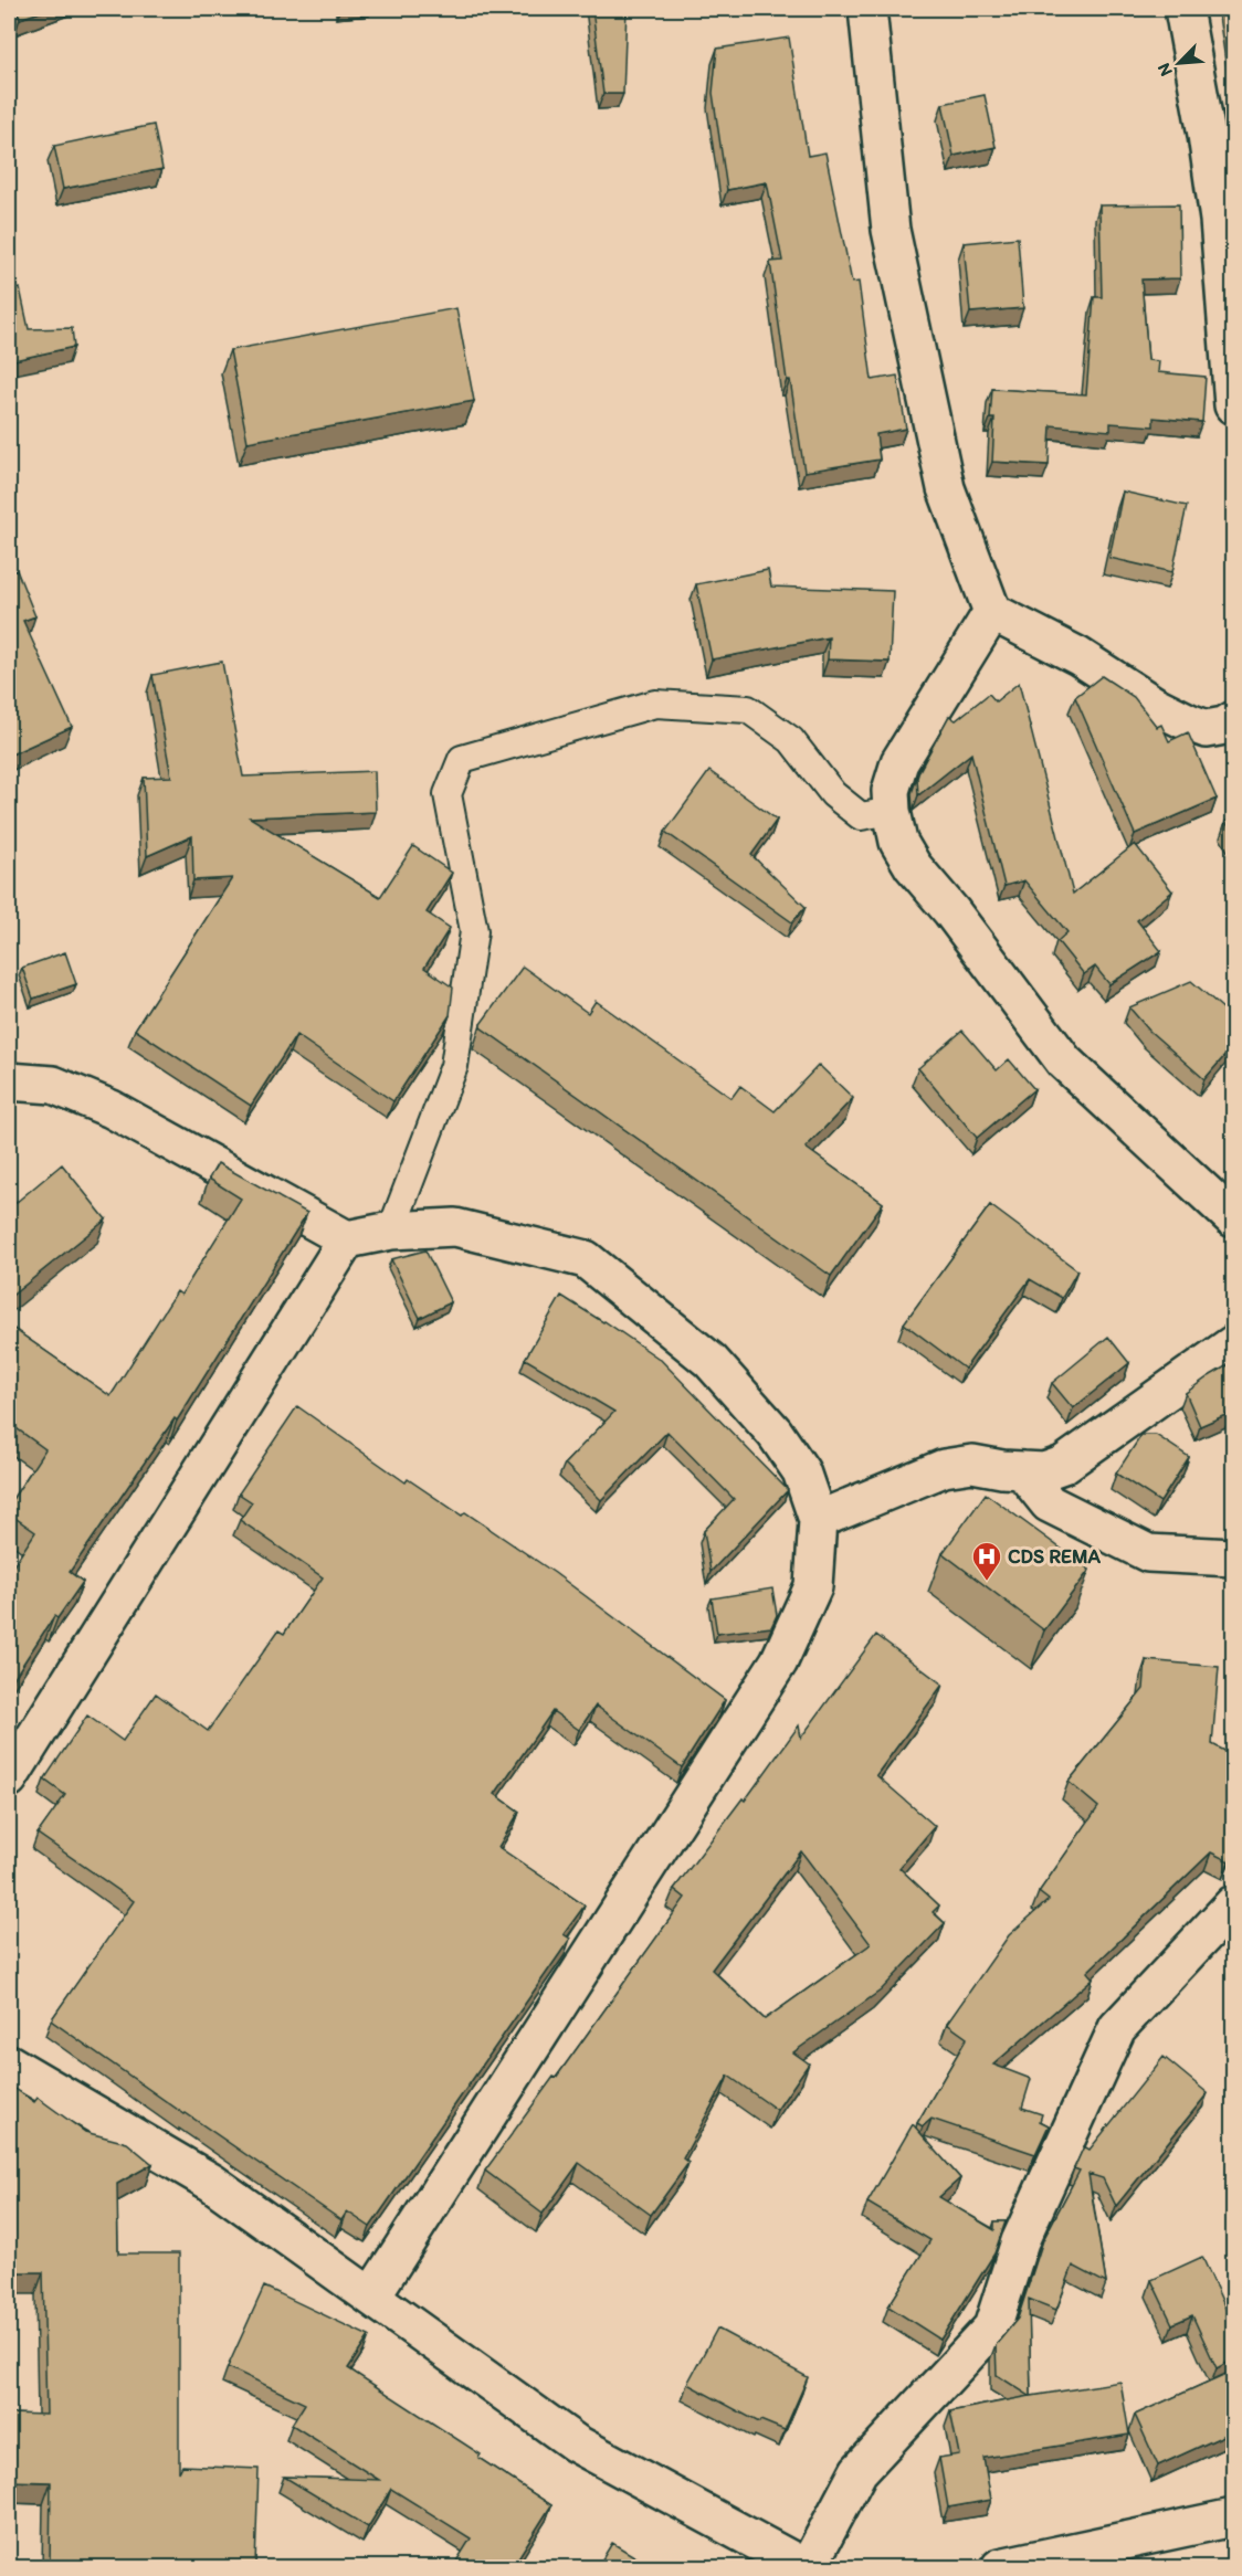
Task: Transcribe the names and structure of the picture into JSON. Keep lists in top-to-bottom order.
{
  "places": {
    "hospital": ["CDS REMA"]
  },
  "north": "bottom left"
}
